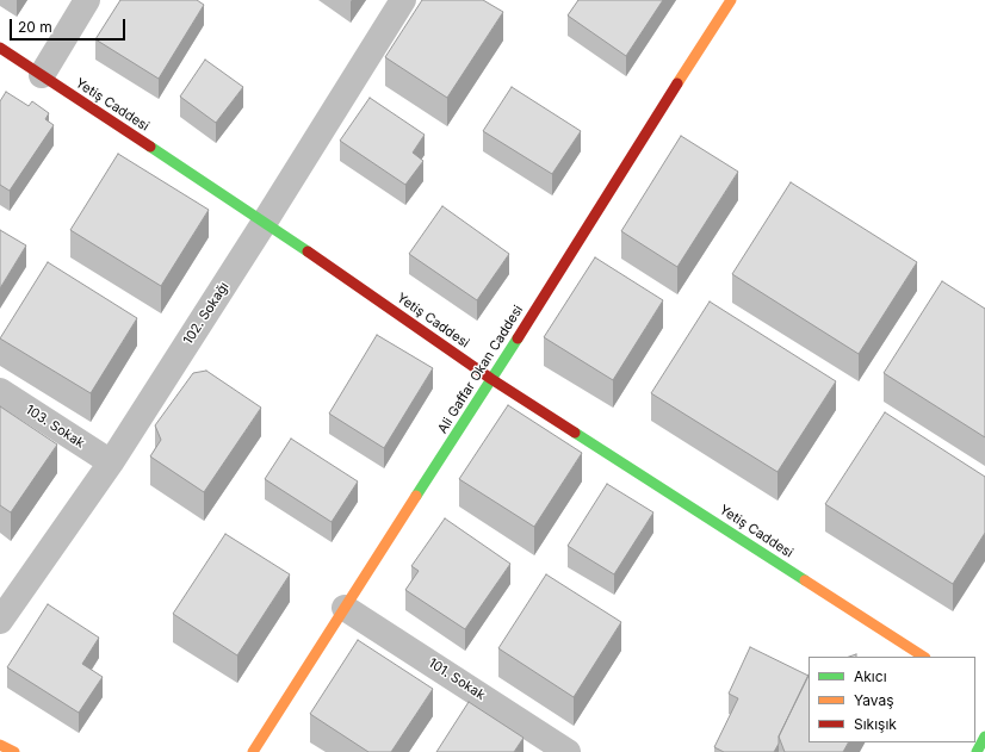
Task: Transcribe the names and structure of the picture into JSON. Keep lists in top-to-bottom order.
{
  "streets": {
    "main road": ["Yetiş Caddesi", "Ali Gaffar Okan Caddesi"],
    "street": ["102. Sokağı", "103. Sokak", "101. Sokak"]
  },
  "crossings": [
    ["Yetiş Caddesi", "102. Sokağı"],
    ["Yetiş Caddesi", "Ali Gaffar Okan Caddesi"],
    ["102. Sokağı", "103. Sokak"],
    ["Ali Gaffar Okan Caddesi", "101. Sokak"]
  ],
  "legend": ["Akıcı", "Yavaş", "Sıkışık"],
  "scale_bar": "20 m"
}
